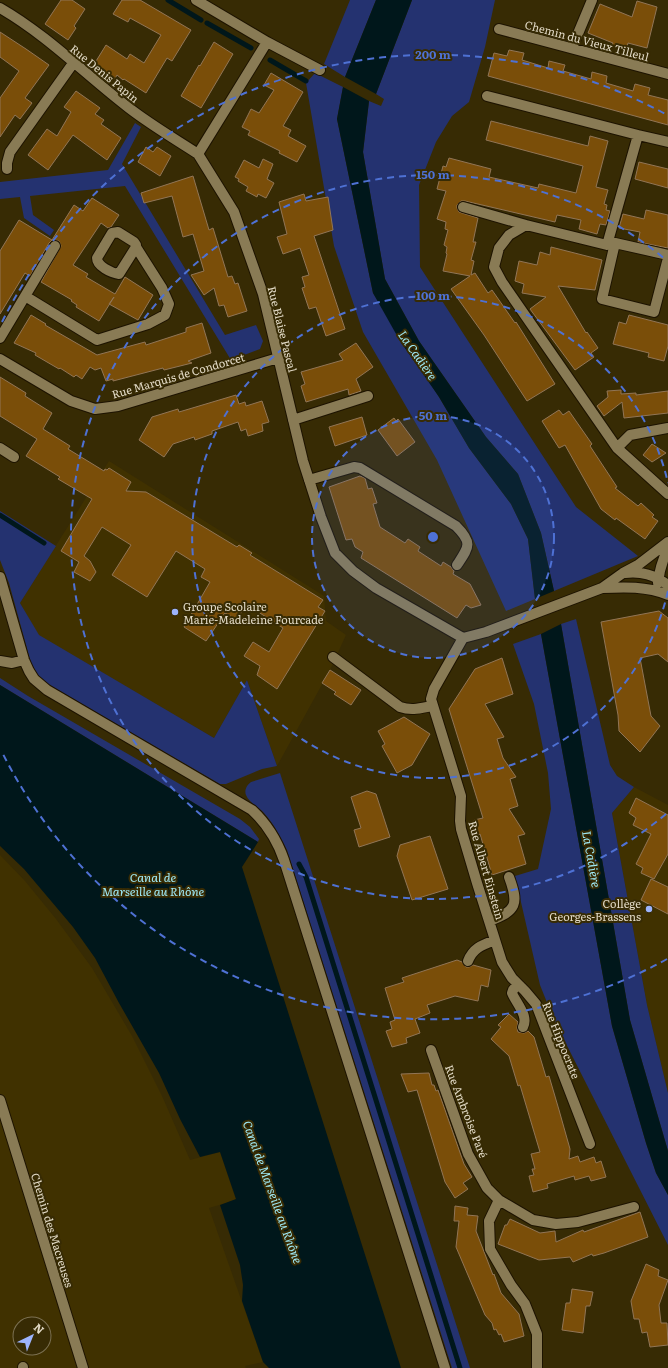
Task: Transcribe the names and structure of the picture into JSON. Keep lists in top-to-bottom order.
{
  "streets": {
    "street": [
      "Chemin du Vieux Tilleul",
      "Rue Denis Papin",
      "Rue Blaise Pascal",
      "Rue Marquis de Condorcet",
      "Rue Albert Einstein",
      "Rue Hippocrate",
      "Rue Ambroise Paré",
      "Chemin des Macreuses"
    ]
  },
  "crossings": [
    ["Rue Denis Papin", "Rue Blaise Pascal"],
    ["Rue Blaise Pascal", "Rue Marquis de Condorcet"],
    ["Rue Blaise Pascal", "Rue Albert Einstein"],
    ["Rue Albert Einstein", "Rue Hippocrate"]
  ],
  "water": ["La Cadière", "Canal de Marseille au Rhône"],
  "places": ["Groupe Scolaire Marie-Madeleine Fourcade", "Collège Georges-Brassens"],
  "north": "top right",
  "rings": [
    "200 m",
    "150 m",
    "100 m",
    "50 m"
  ]
}
